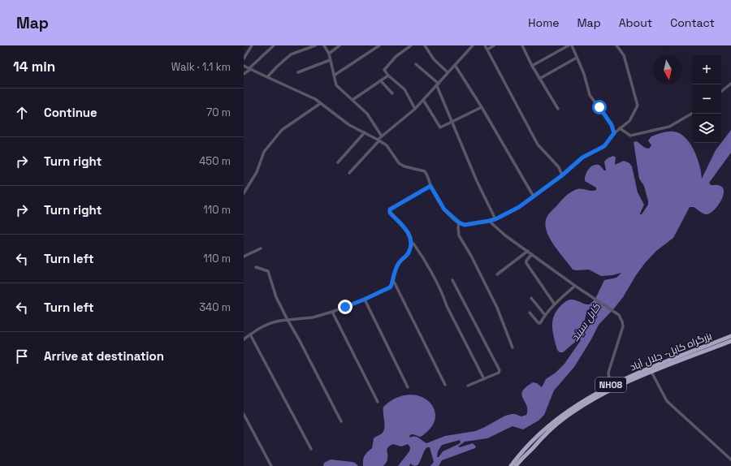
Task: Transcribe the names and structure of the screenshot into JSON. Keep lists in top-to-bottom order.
{
  "streets": {
    "highway": ["بزرگراه کابل- جلال آباد", "NH08"]
  },
  "water": ["کابل سيند"],
  "north": "bottom",
  "page": {
    "header": "Map",
    "nav": [
      "Home",
      "Map",
      "About",
      "Contact"
    ],
    "heading": ["14 min", "Walk · 1.1 km"],
    "map_buttons": ["+", "−"],
    "list": [
      ["Continue", "70 m"],
      ["Turn right", "450 m"],
      ["Turn right", "110 m"],
      ["Turn left", "110 m"],
      ["Turn left", "340 m"],
      "Arrive at destination"
    ]
  }
}
